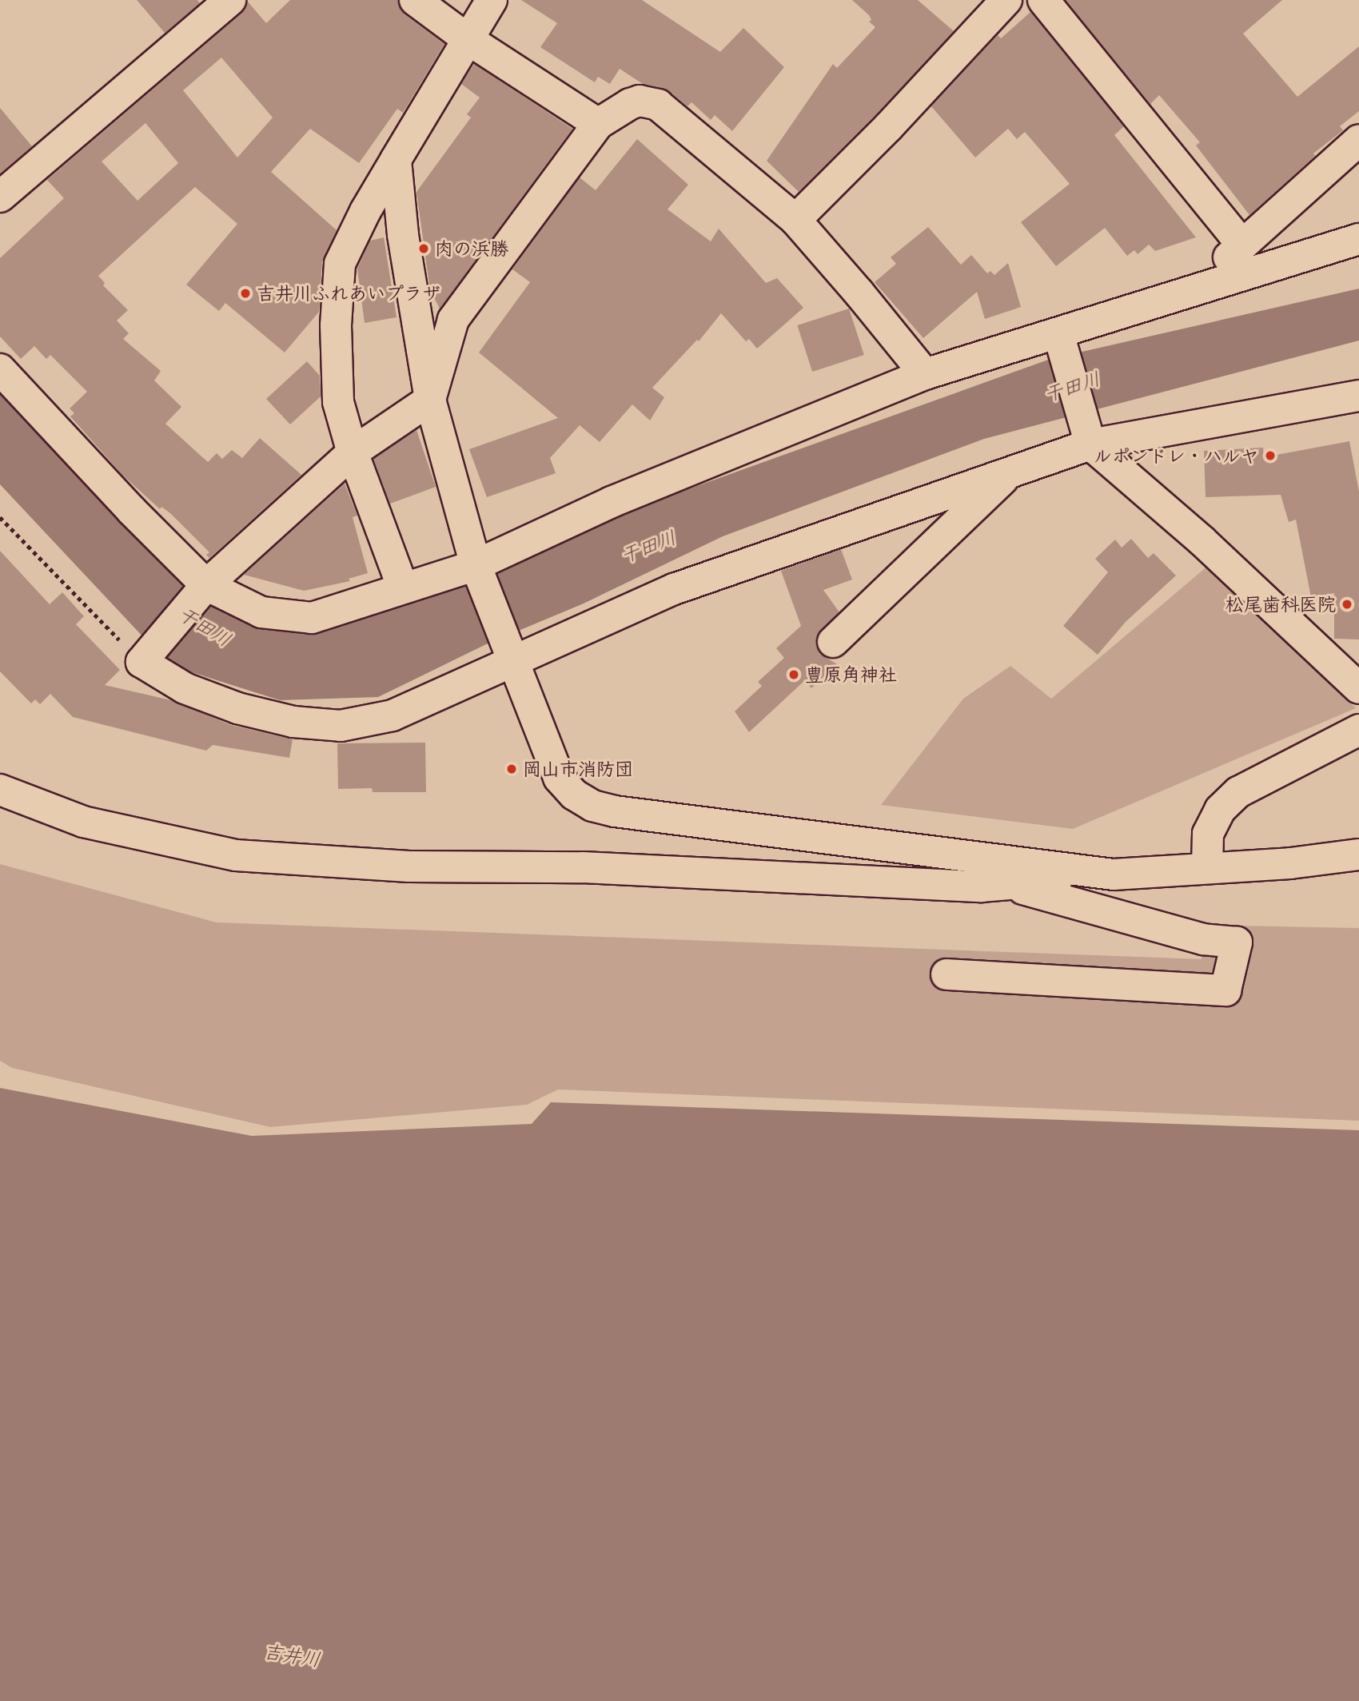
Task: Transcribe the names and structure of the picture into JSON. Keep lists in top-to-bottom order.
{
  "water": ["干田川", "吉井川"],
  "places": [
    "肉の浜勝",
    "吉井川ふれあいプラザ",
    "ルポンドレ・ハルヤ",
    "松尾歯科医院",
    "豊原角神社",
    "岡山市消防団"
  ]
}
